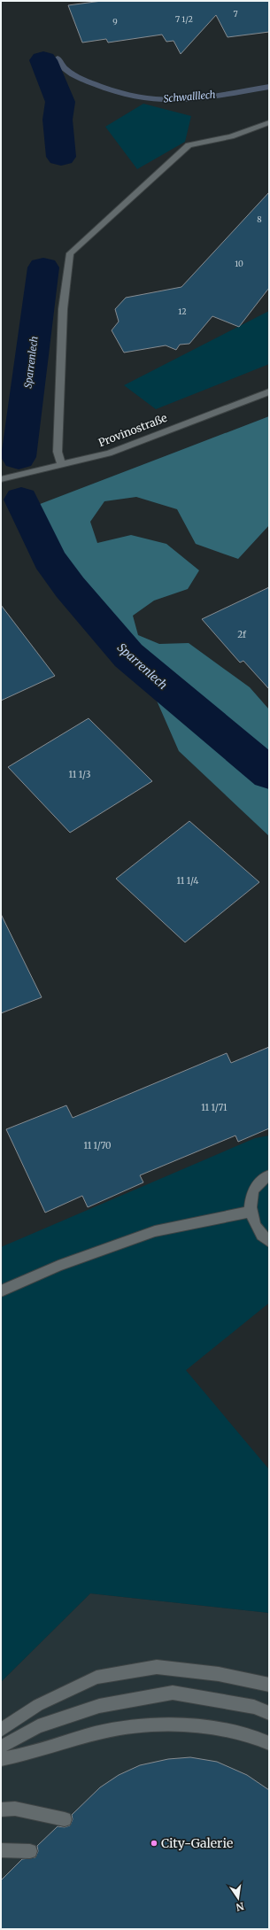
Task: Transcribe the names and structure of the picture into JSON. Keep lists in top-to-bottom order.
{
  "streets": {
    "street": ["Provinostraße"]
  },
  "water": ["Schwalllech", "Sparrenlech"],
  "places": ["City-Galerie"],
  "house_numbers": [
    "7",
    "7 1/2",
    "9",
    "8",
    "10",
    "12",
    "2f",
    "11 1/3",
    "11 1/4",
    "11 1/71",
    "11 1/70"
  ],
  "north": "bottom"
}
